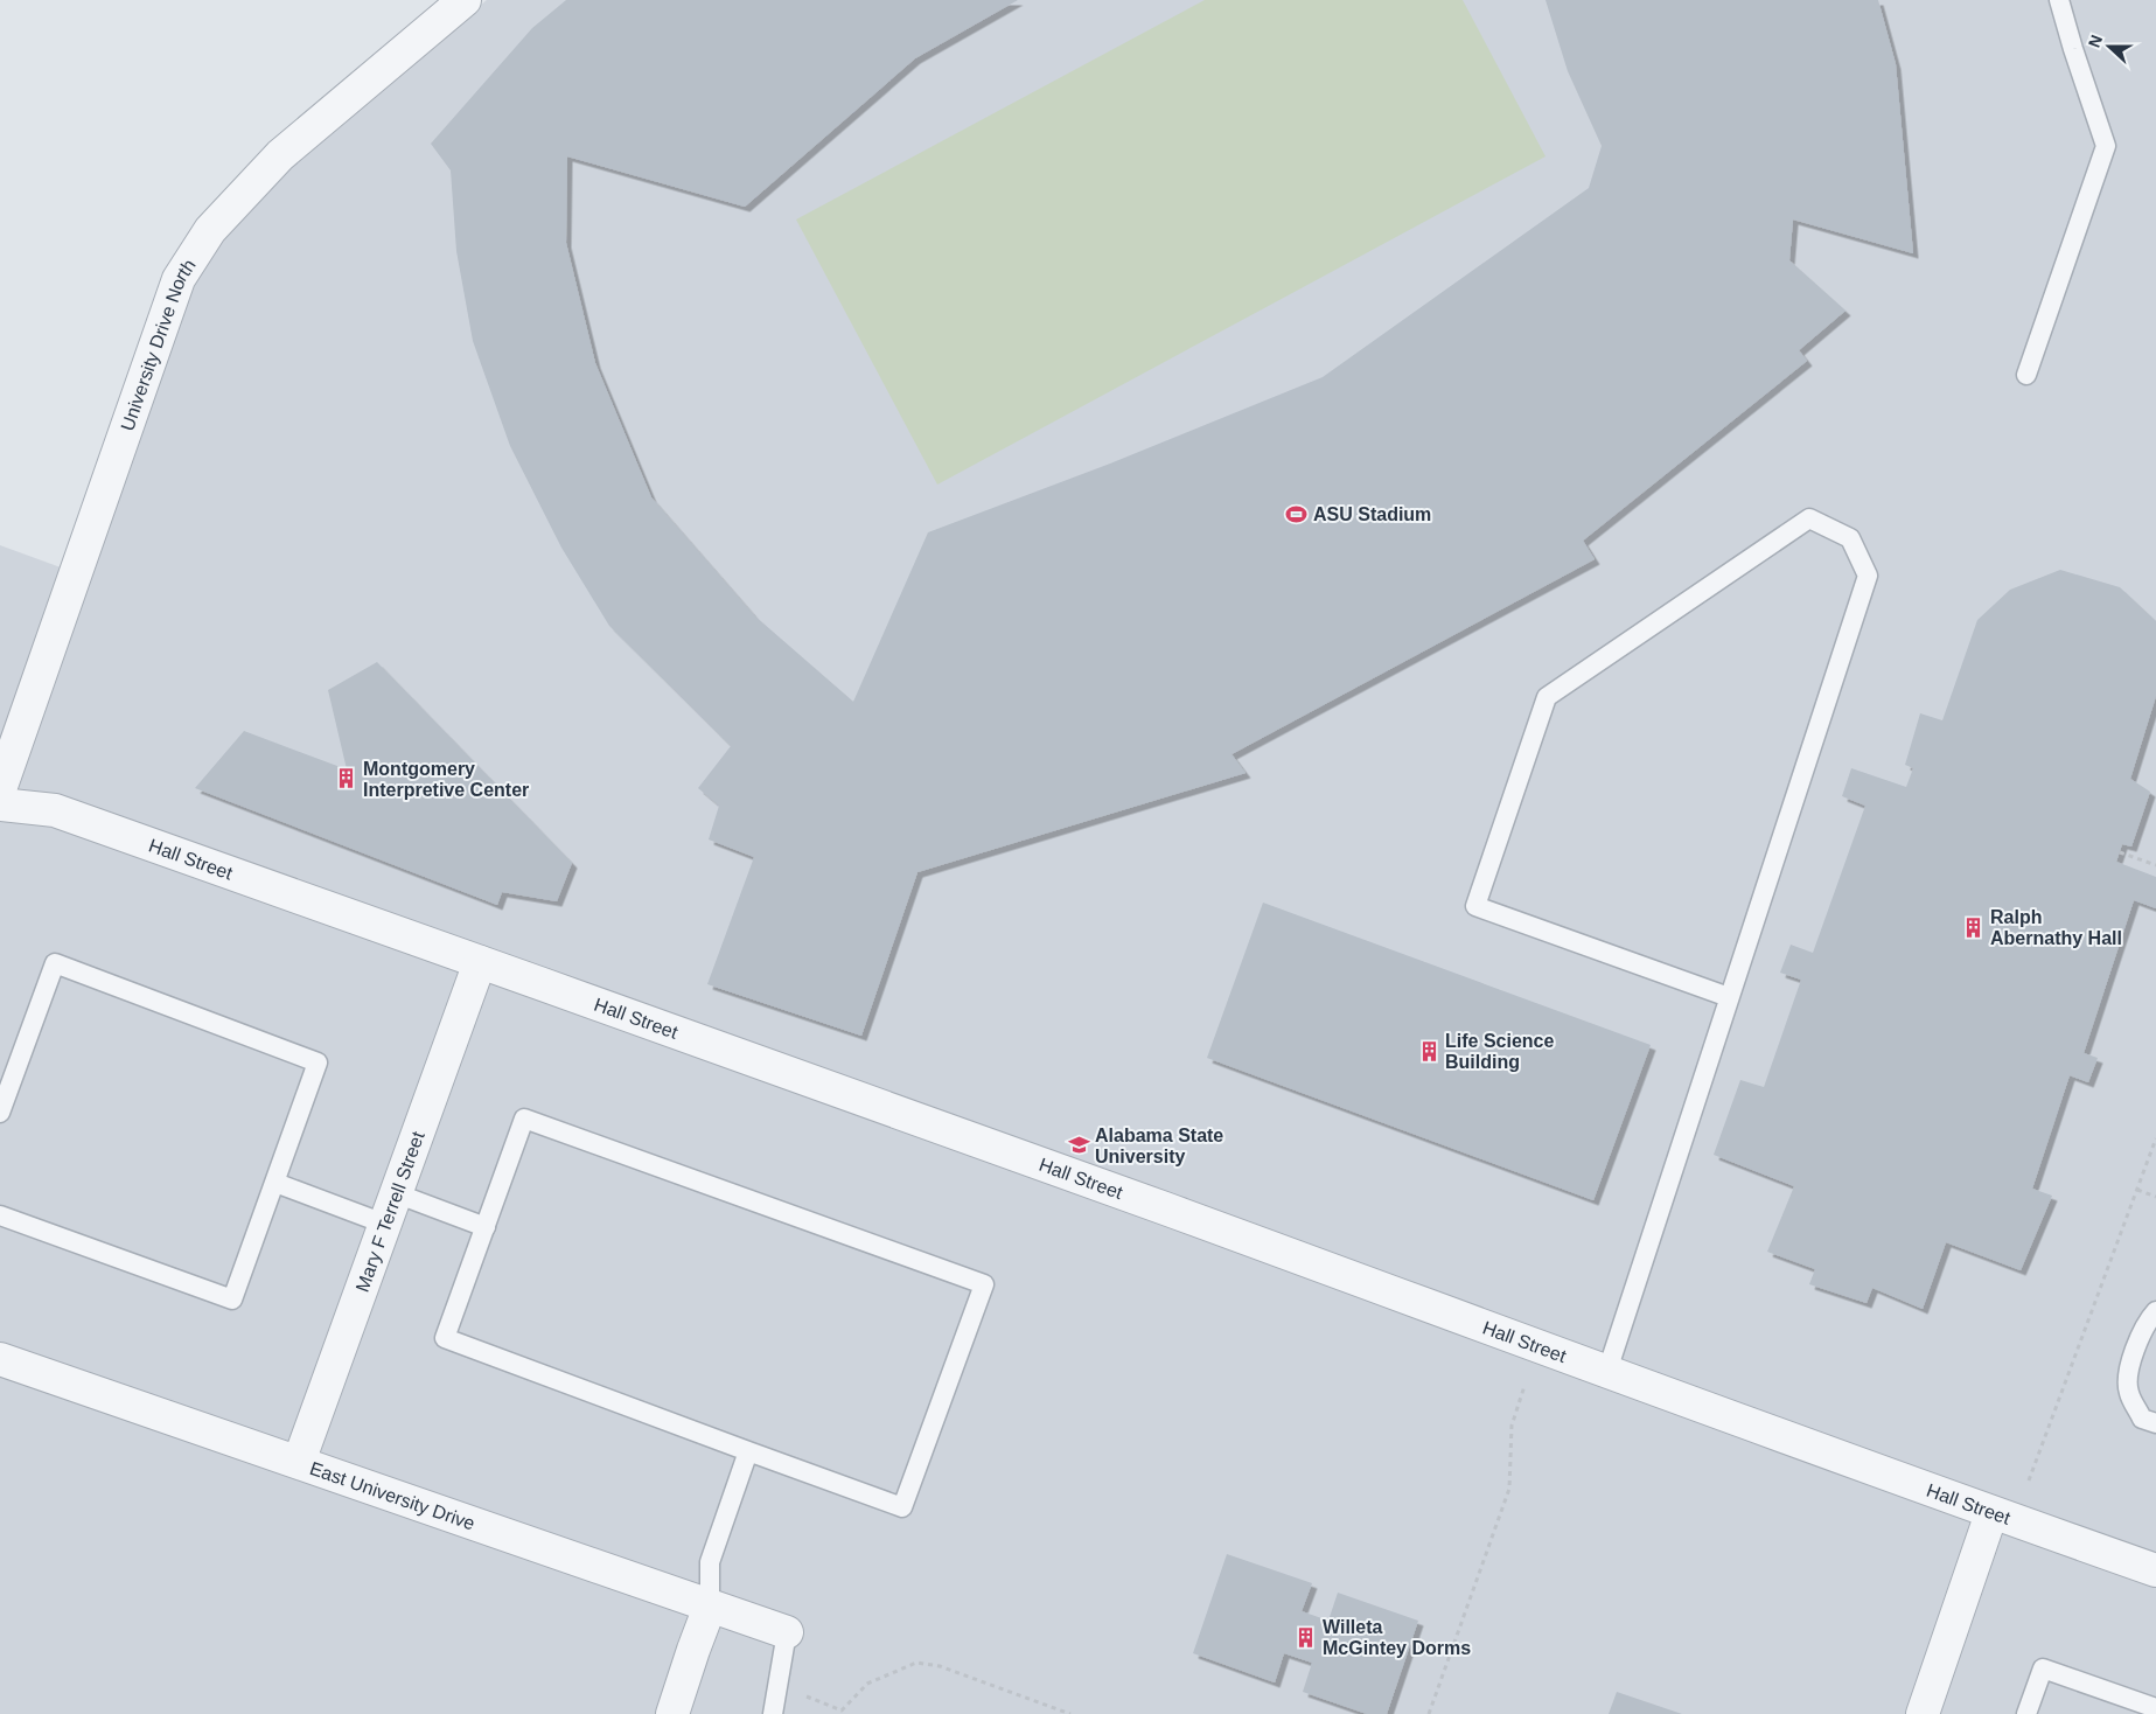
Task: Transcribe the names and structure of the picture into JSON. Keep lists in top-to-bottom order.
{
  "streets": {
    "street": [
      "University Drive North",
      "Hall Street",
      "Mary F Terrell Street",
      "East University Drive"
    ]
  },
  "crossings": [
    ["Hall Street", "Mary F Terrell Street"],
    ["Mary F Terrell Street", "East University Drive"]
  ],
  "places": {
    "sports": ["ASU Stadium"],
    "building": [
      "Montgomery Interpretive Center",
      "Ralph Abernathy Hall",
      "Life Science Building",
      "Willeta McGintey Dorms"
    ],
    "school or university": ["Alabama State University"]
  },
  "north": "left"
}
